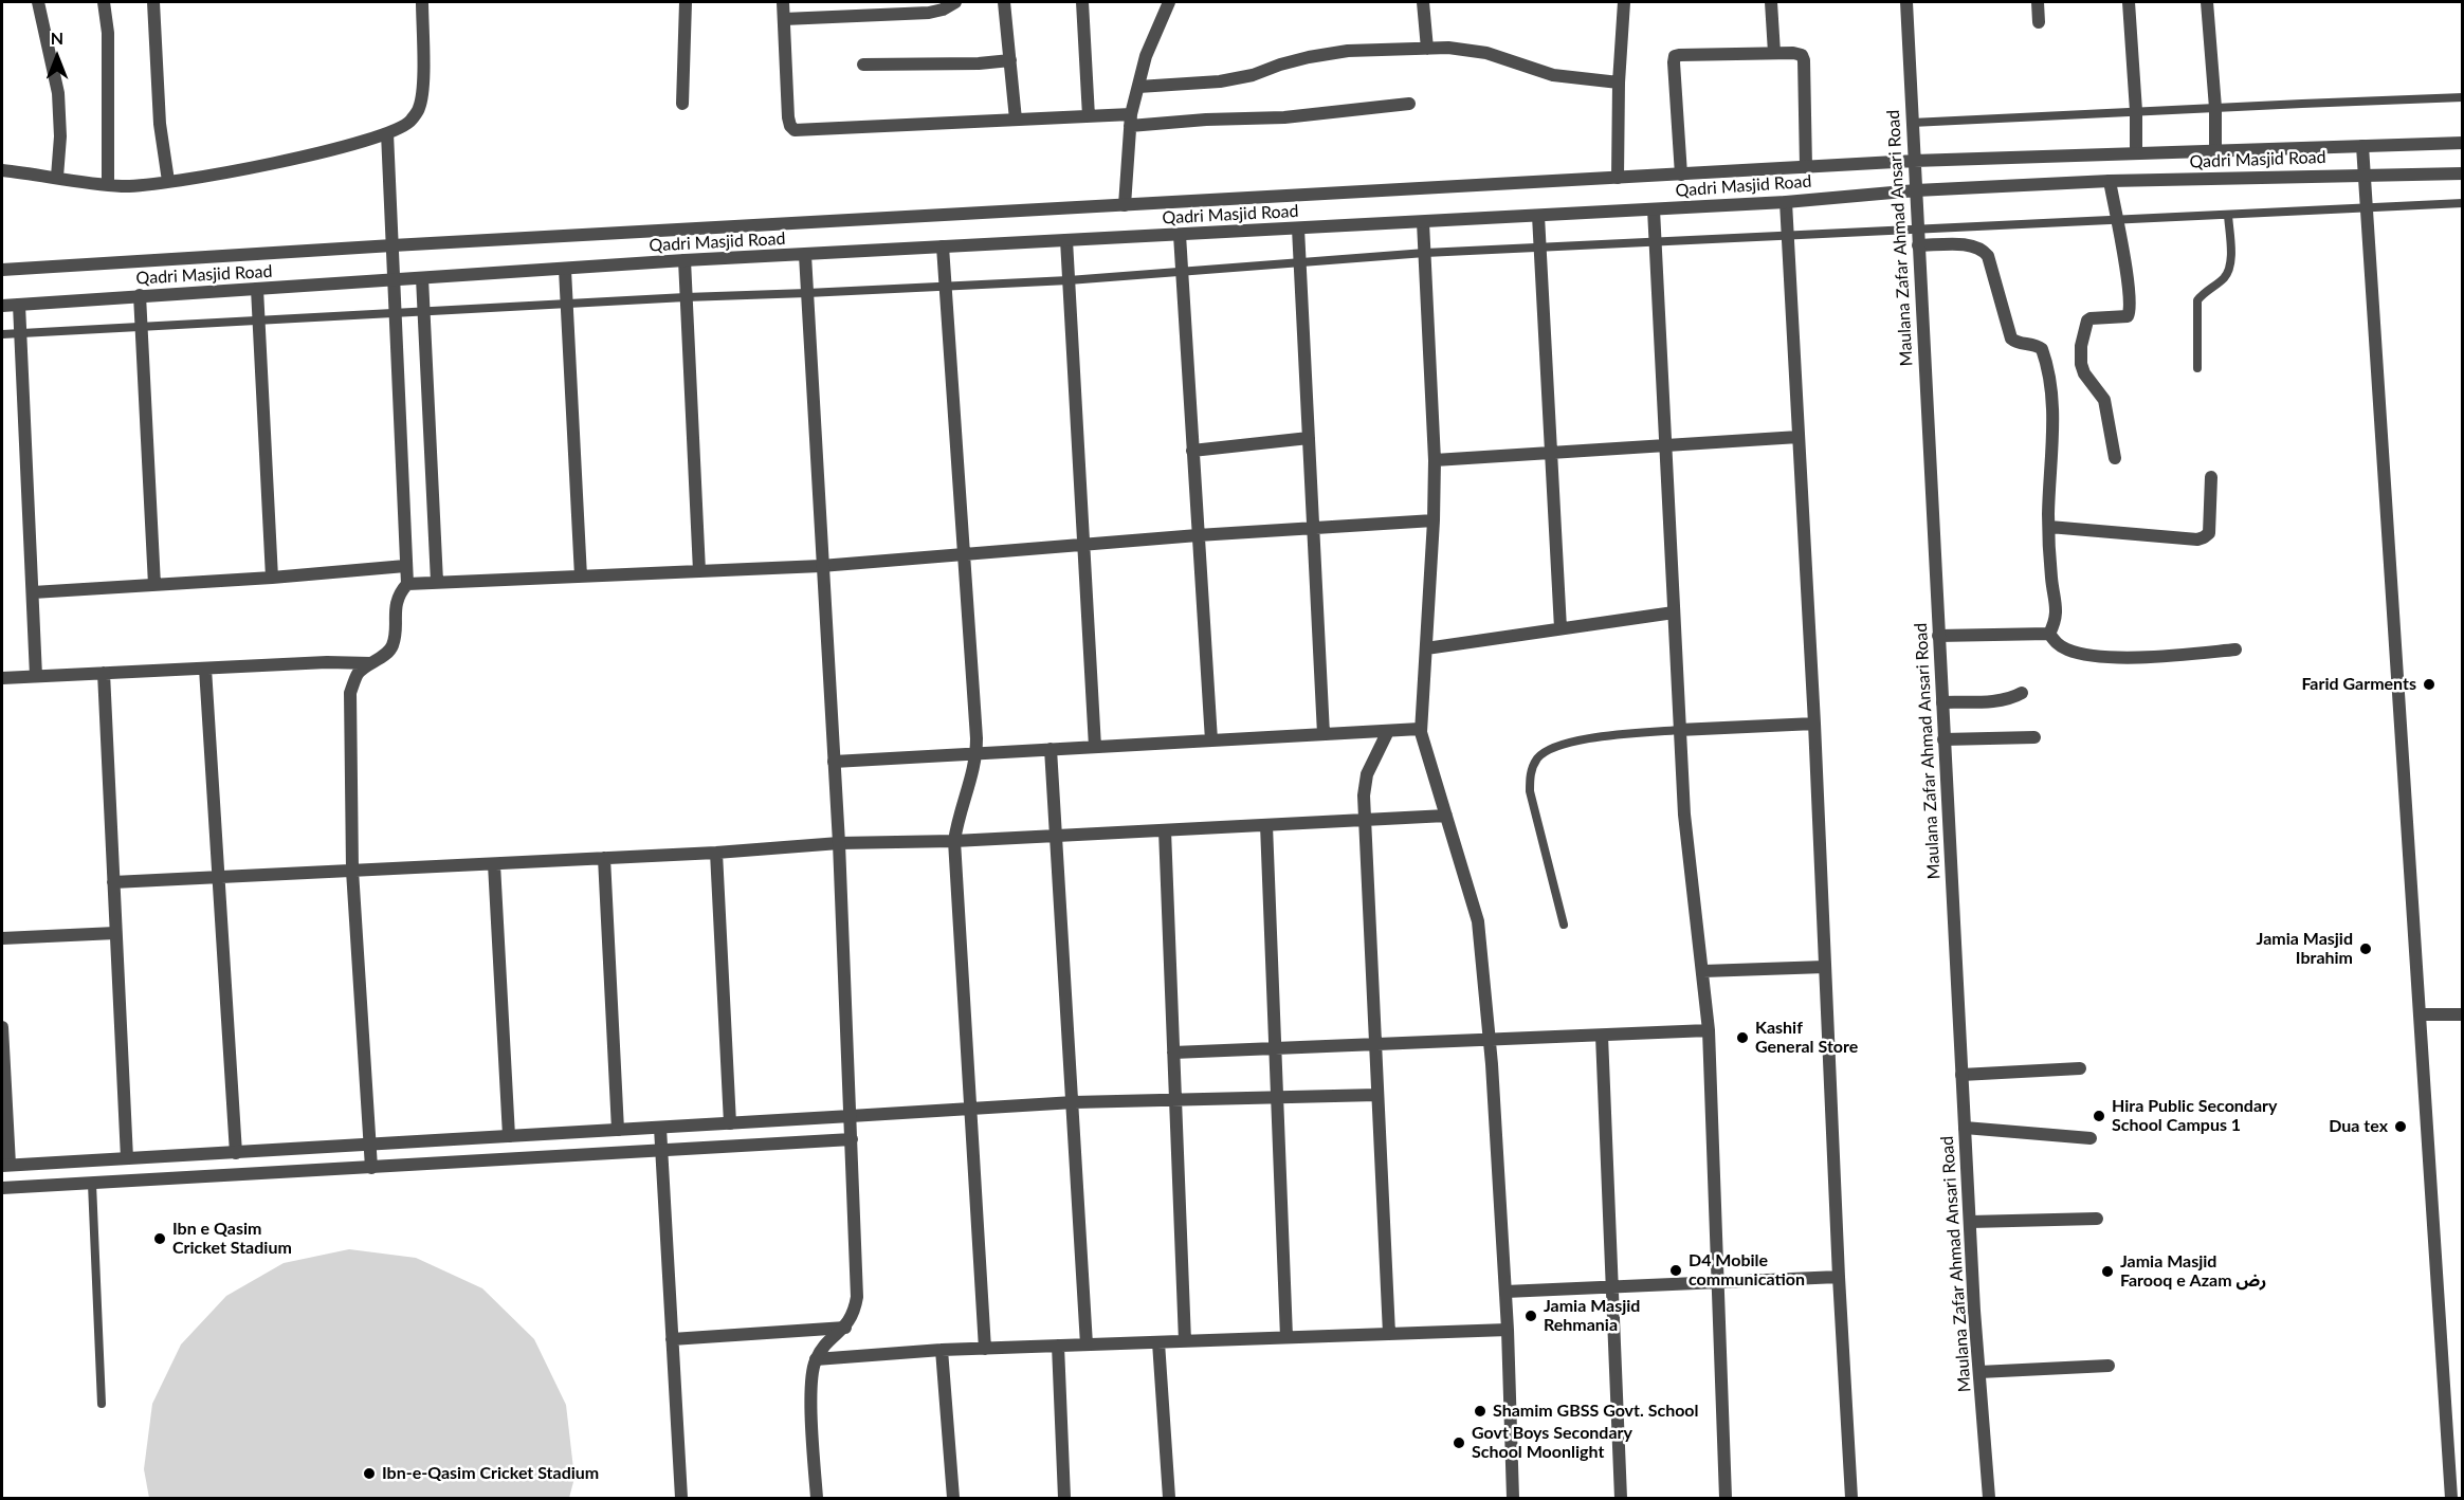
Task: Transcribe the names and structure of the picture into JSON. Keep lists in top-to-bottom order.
{
  "streets": {
    "street": ["Qadri Masjid Road", "Maulana Zafar Ahmad Ansari Road"]
  },
  "crossings": [
    ["Qadri Masjid Road", "Maulana Zafar Ahmad Ansari Road"]
  ],
  "places": [
    "Farid Garments",
    "Jamia Masjid Ibrahim",
    "Kashif General Store",
    "Hira Public Secondary School Campus 1",
    "Dua tex",
    "Ibn e Qasim Cricket Stadium",
    "D4 Mobile communication",
    "Jamia Masjid Farooq e Azam رض",
    "Jamia Masjid Rehmania",
    "Shamim GBSS Govt. School",
    "Govt Boys Secondary School Moonlight",
    "Ibn-e-Qasim Cricket Stadium"
  ],
  "north": "top"
}
